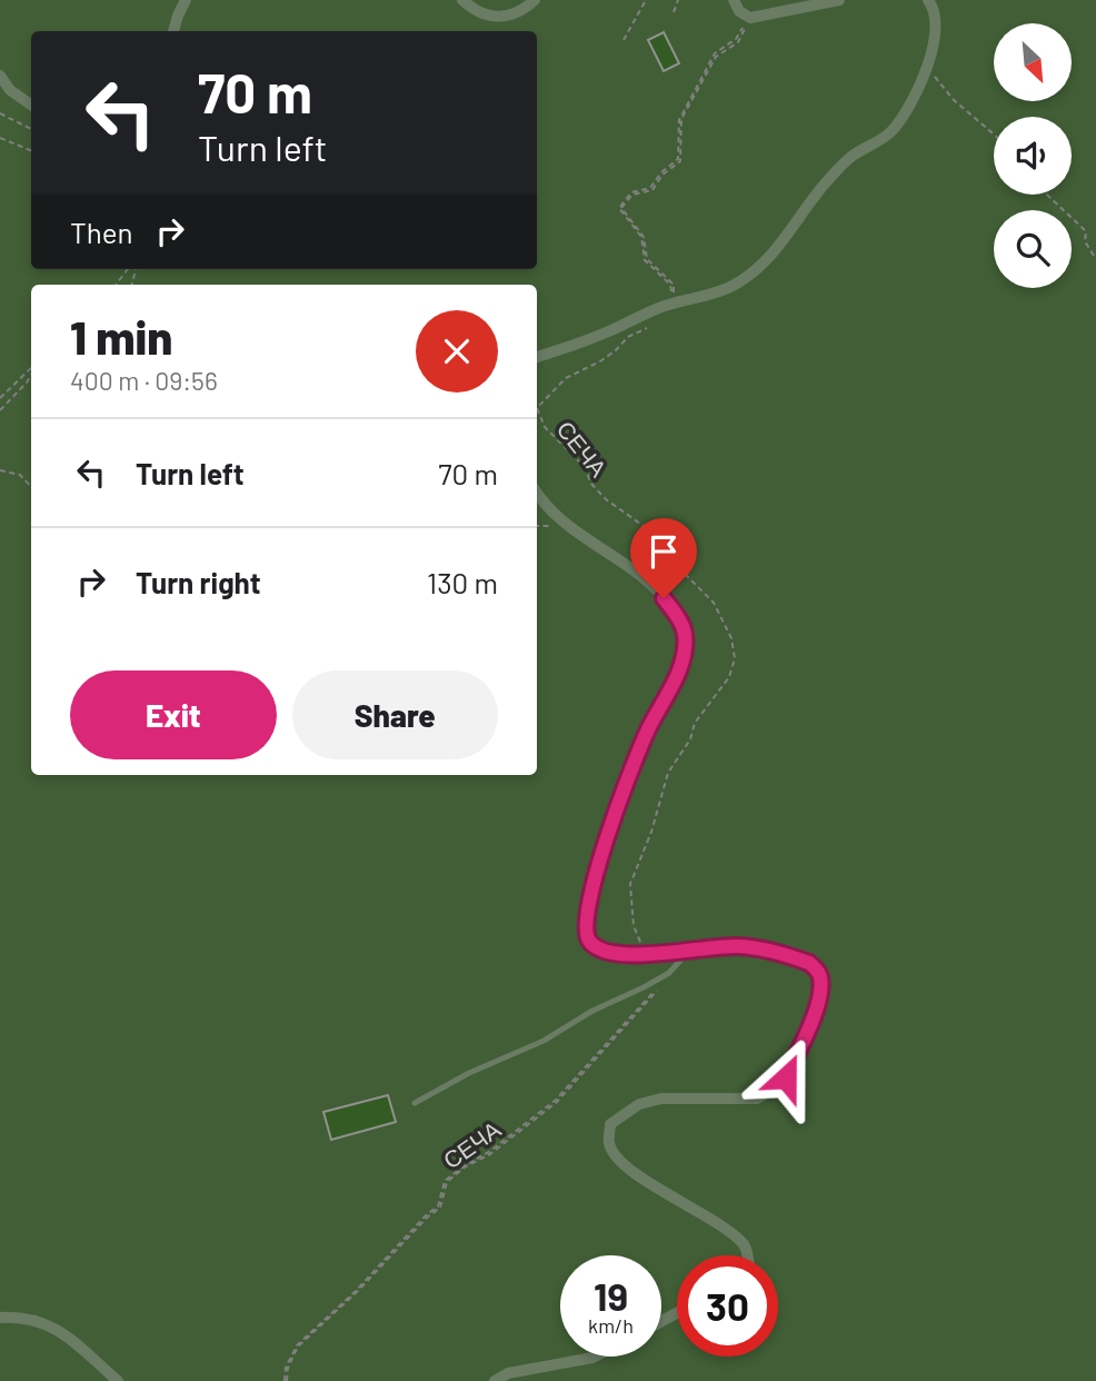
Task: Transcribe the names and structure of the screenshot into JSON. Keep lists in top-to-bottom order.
{
  "north": "bottom right",
  "page": {
    "turn": ["70 m", "Turn left"],
    "then": "Then",
    "heading": ["1 min", "400 m · 09:56"],
    "list": [
      {
        "name": "Turn left",
        "value": "70 m"
      },
      {
        "name": "Turn right",
        "value": "130 m"
      }
    ],
    "buttons": ["Exit", "Share"],
    "speed": "19 km/h",
    "limit": "30"
  }
}
